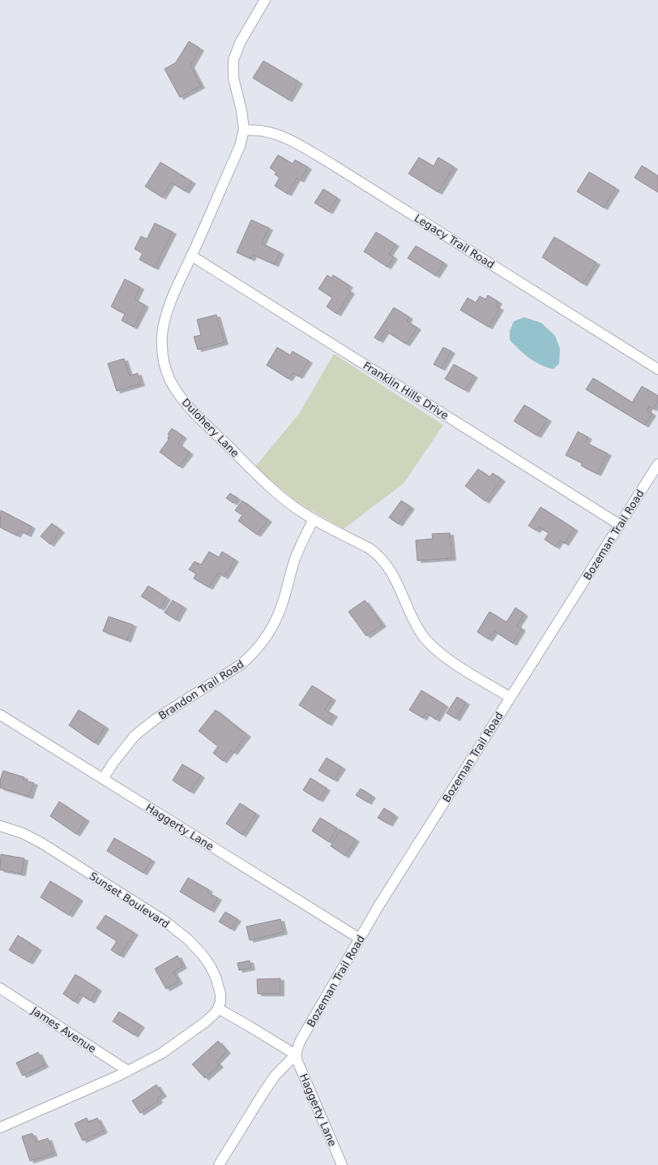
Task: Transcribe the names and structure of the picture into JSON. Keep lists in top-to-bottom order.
{
  "streets": {
    "street": [
      "Legacy Trail Road",
      "Franklin Hills Drive",
      "Dulohery Lane",
      "Bozeman Trail Road",
      "Brandon Trail Road",
      "Haggerty Lane",
      "Sunset Boulevard",
      "James Avenue"
    ]
  },
  "crossings": [
    ["Legacy Trail Road", "Dulohery Lane"],
    ["Franklin Hills Drive", "Dulohery Lane"],
    ["Franklin Hills Drive", "Bozeman Trail Road"],
    ["Dulohery Lane", "Bozeman Trail Road"],
    ["Dulohery Lane", "Brandon Trail Road"],
    ["Bozeman Trail Road", "Haggerty Lane"],
    ["Brandon Trail Road", "Haggerty Lane"]
  ]
}
